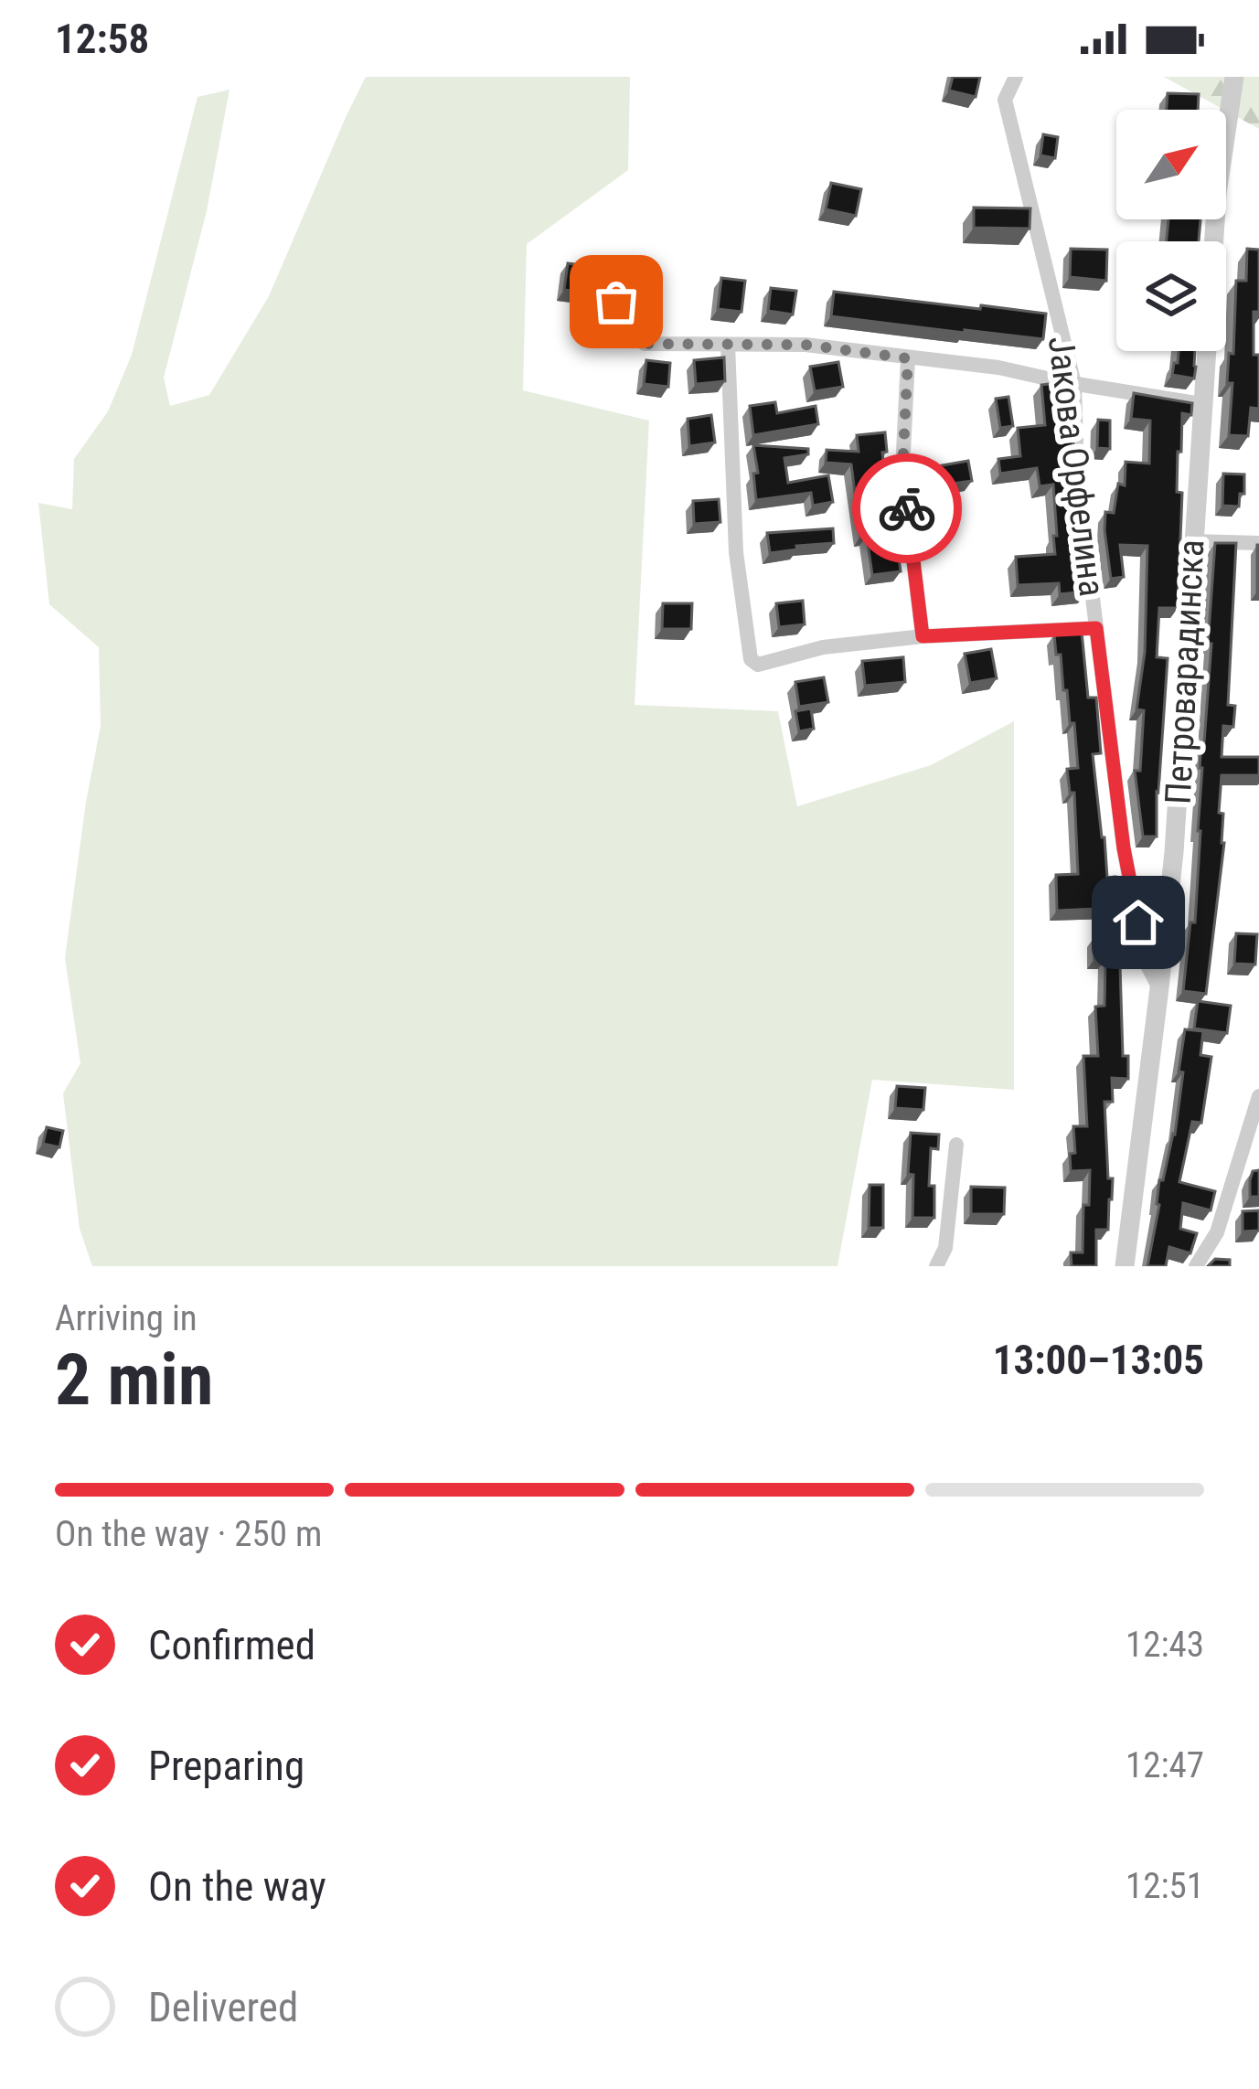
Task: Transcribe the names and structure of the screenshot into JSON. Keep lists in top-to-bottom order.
{
  "streets": {
    "street": ["Јакова Орфелина", "Петроварадинска"]
  },
  "crossings": [
    ["Јакова Орфелина", "Петроварадинска"]
  ],
  "north": "top right",
  "page": {
    "status": "12:58",
    "heading": ["2 min", "Arriving in", "13:00–13:05"],
    "bar": "On the way · 250 m",
    "list": [
      ["Confirmed", "12:43"],
      ["Preparing", "12:47"],
      ["On the way", "12:51"],
      "Delivered"
    ]
  }
}
